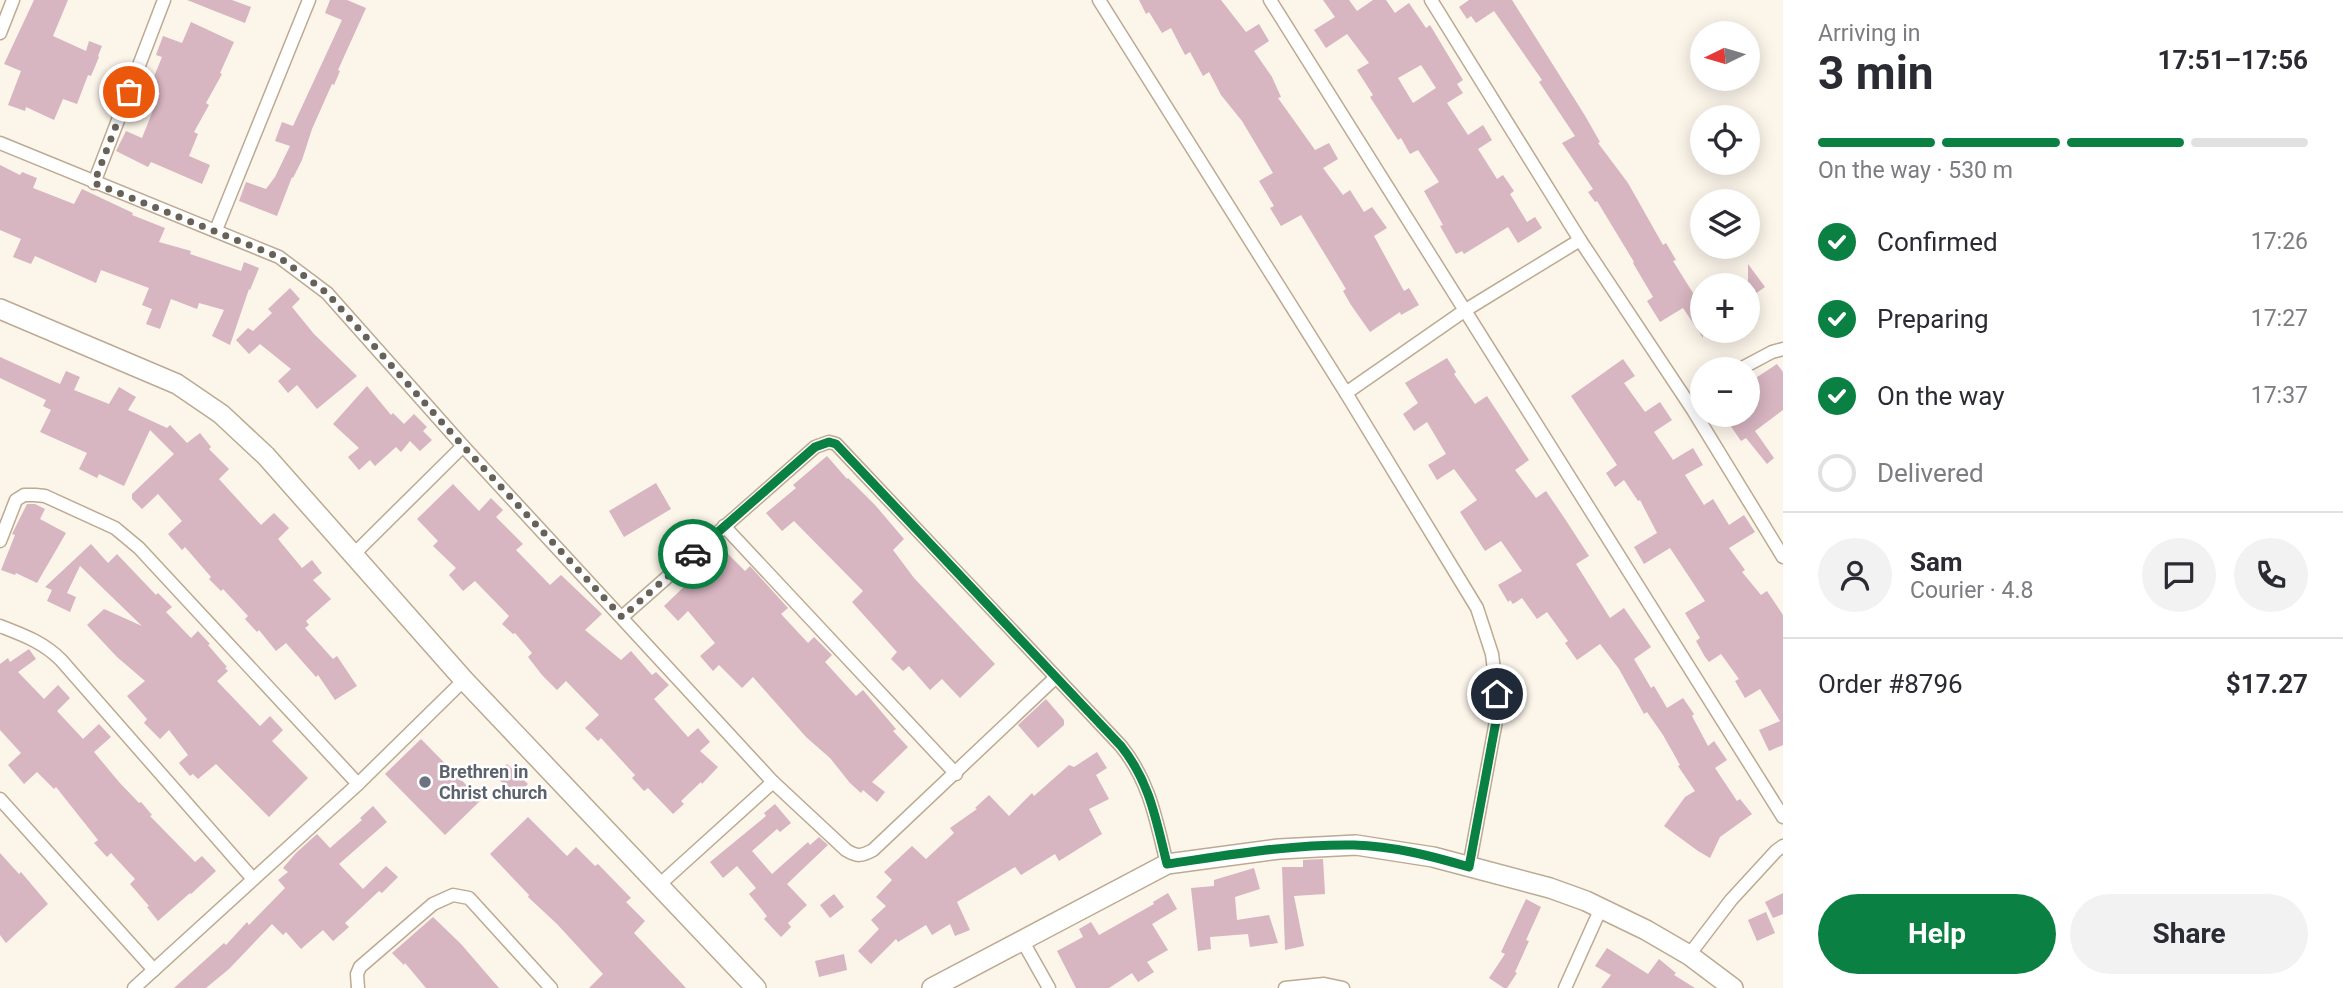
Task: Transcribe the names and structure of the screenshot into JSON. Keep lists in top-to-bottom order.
{
  "places": ["Brethren in Christ church"],
  "north": "left",
  "page": {
    "heading": ["3 min", "Arriving in", "17:51–17:56"],
    "panel": [
      "Sam",
      "Courier · 4.8",
      "Order #8796",
      "$17.27"
    ],
    "map_buttons": ["+", "−"],
    "bar": "On the way · 530 m",
    "list": [
      ["Confirmed", "17:26"],
      ["Preparing", "17:27"],
      ["On the way", "17:37"],
      "Delivered"
    ],
    "buttons": ["Help", "Share"]
  }
}
